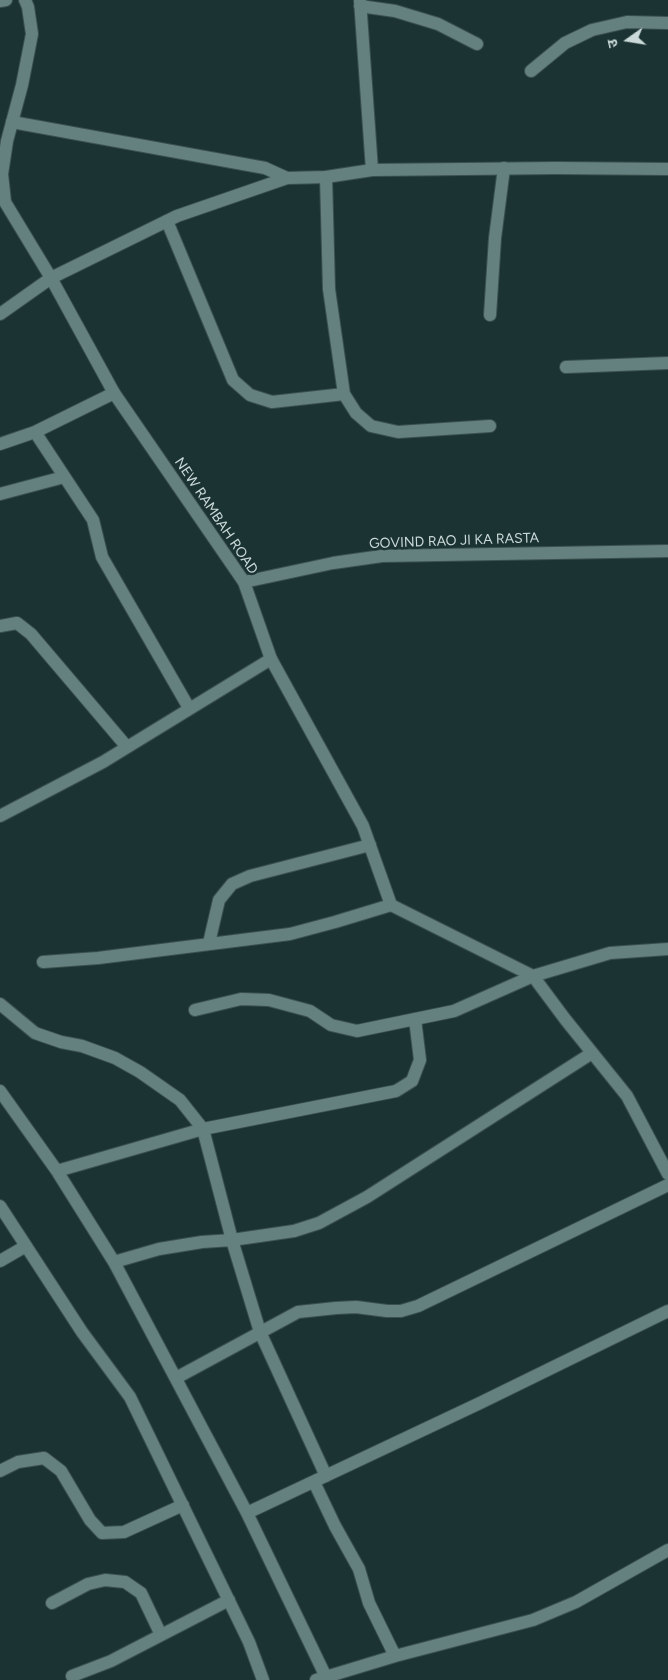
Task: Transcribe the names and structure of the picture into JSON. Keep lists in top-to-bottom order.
{
  "streets": {
    "street": ["NEW RAMBAH ROAD", "GOVIND RAO JI KA RASTA"]
  },
  "crossings": [
    ["NEW RAMBAH ROAD", "GOVIND RAO JI KA RASTA"]
  ],
  "north": "left"
}
